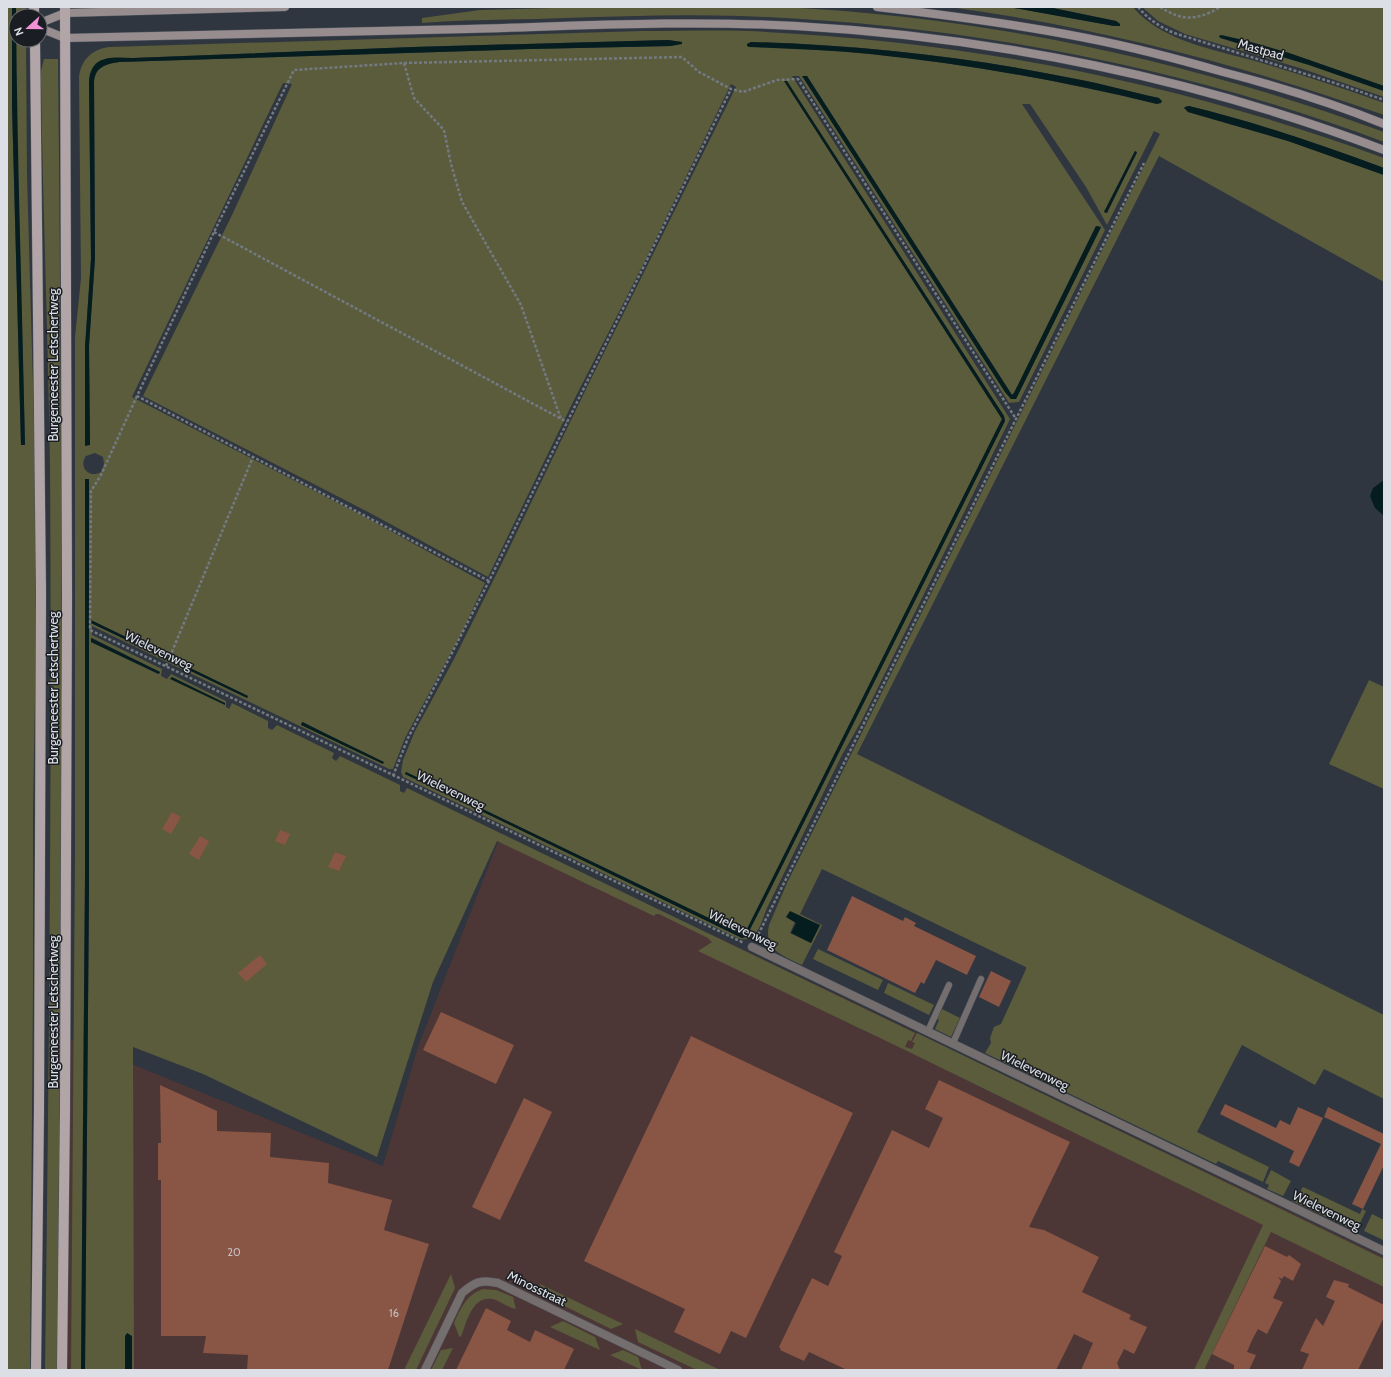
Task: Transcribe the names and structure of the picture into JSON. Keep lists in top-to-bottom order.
{
  "streets": {
    "main road": ["Burgemeester Letschertweg"],
    "street": ["Wielevenweg", "Minosstraat"],
    "path": ["Mastpad"]
  },
  "house_numbers": ["20", "16"],
  "north": "left"
}
